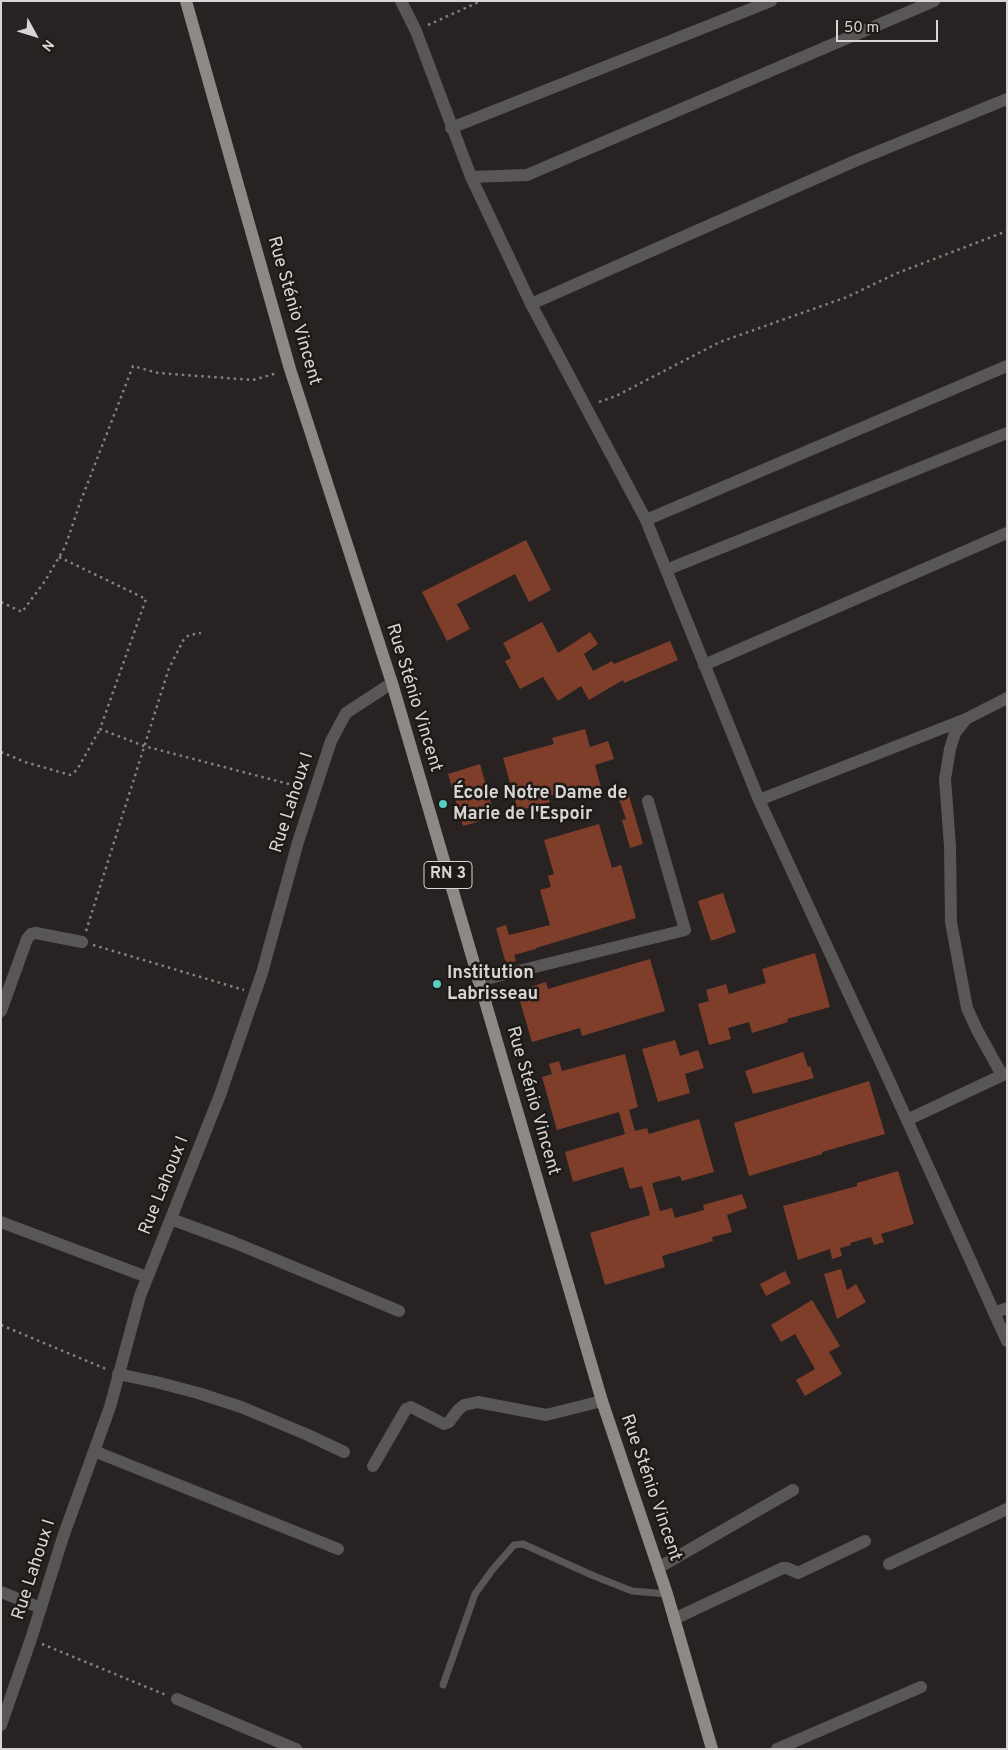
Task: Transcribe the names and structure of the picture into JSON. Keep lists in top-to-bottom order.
{
  "streets": {
    "main road": ["Rue Sténio Vincent", "RN 3"],
    "street": ["Rue Lahoux I"]
  },
  "crossings": [
    ["Rue Sténio Vincent", "Rue Lahoux I"]
  ],
  "places": ["École Notre Dame de Marie de l'Espoir", "Institution Labrisseau"],
  "scale_bar": "50 m",
  "north": "bottom right"
}
